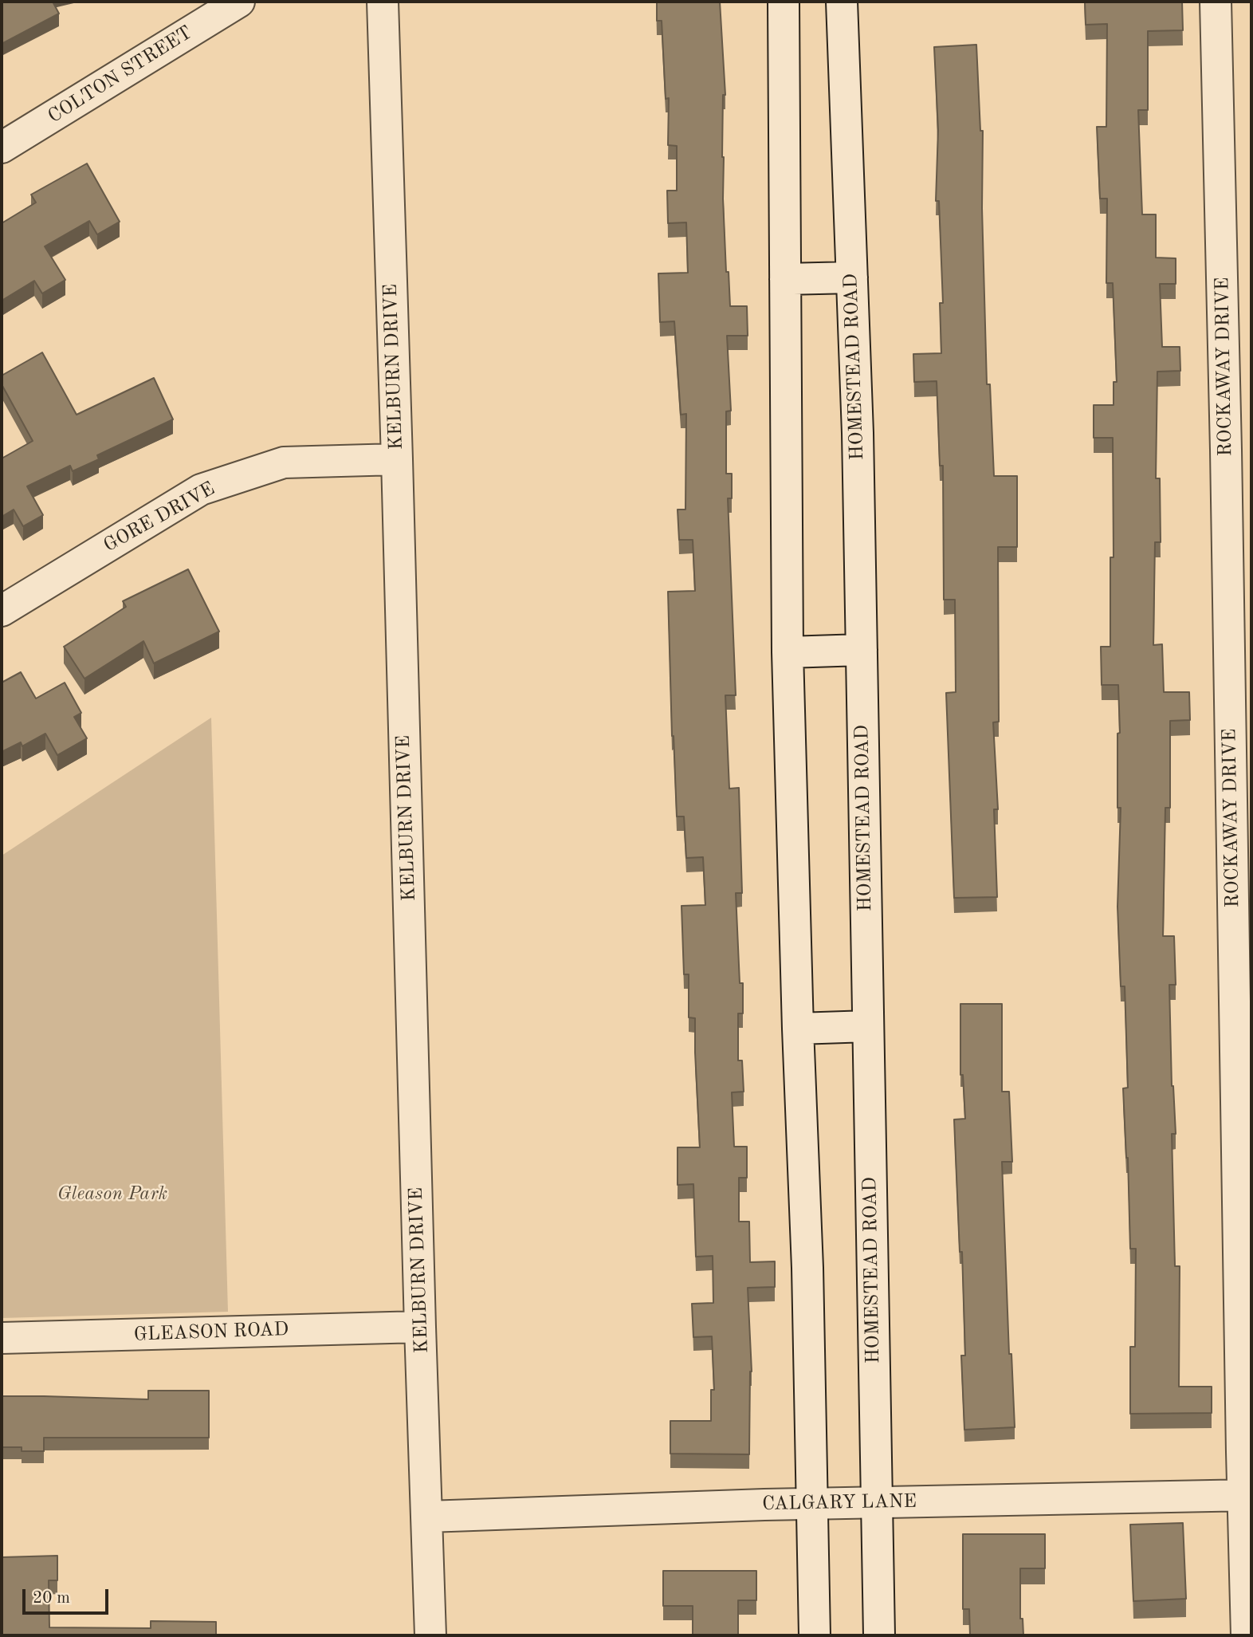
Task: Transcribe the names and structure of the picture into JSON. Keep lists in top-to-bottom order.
{
  "streets": {
    "street": [
      "COLTON STREET",
      "KELBURN DRIVE",
      "HOMESTEAD ROAD",
      "ROCKAWAY DRIVE",
      "GORE DRIVE",
      "GLEASON ROAD",
      "CALGARY LANE"
    ]
  },
  "crossings": [
    ["KELBURN DRIVE", "GORE DRIVE"],
    ["KELBURN DRIVE", "GLEASON ROAD"],
    ["KELBURN DRIVE", "CALGARY LANE"],
    ["HOMESTEAD ROAD", "CALGARY LANE"],
    ["ROCKAWAY DRIVE", "CALGARY LANE"]
  ],
  "parks": ["Gleason Park"],
  "scale_bar": "20 m"
}
